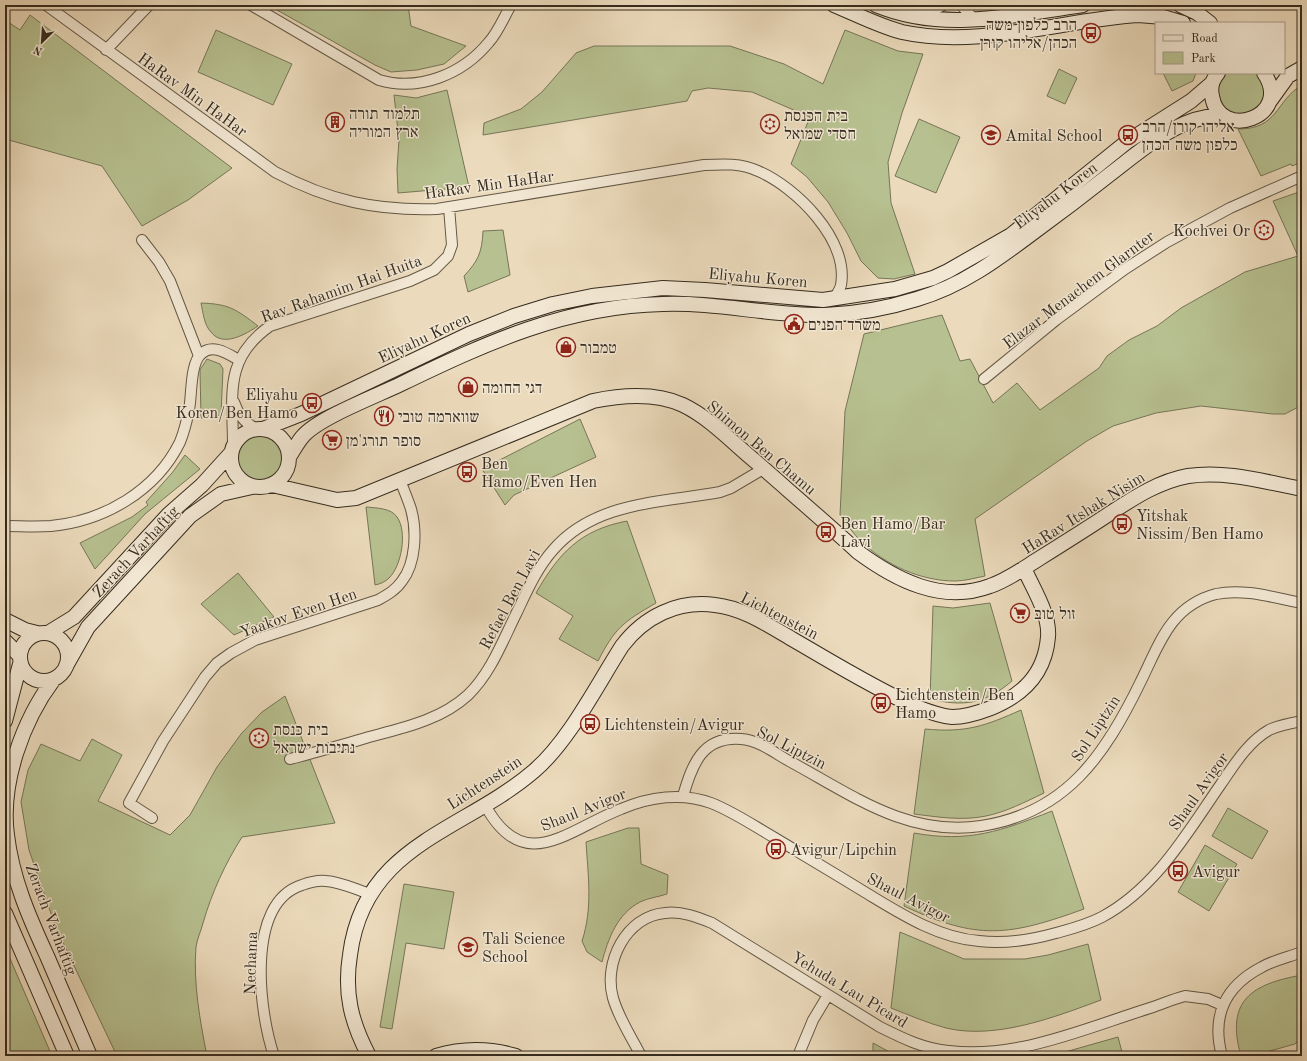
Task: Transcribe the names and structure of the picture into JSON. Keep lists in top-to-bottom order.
{
  "streets": {
    "street": [
      "HaRav Min HaHar",
      "Eliyahu Koren",
      "Rav Rahamim Hai Huita",
      "Elazar Menachem Glarnter",
      "Shimon Ben Chamu",
      "HaRav Itshak Nisim",
      "Zerach Varhaftig",
      "Refael Ben Lavi",
      "Yaakov Even Hen",
      "Lichtenstein",
      "Sol Liptzin",
      "Shaul Avigor",
      "Nechama",
      "Yehuda Lau Picard"
    ]
  },
  "crossings": [
    ["HaRav Min HaHar", "Eliyahu Koren"],
    ["HaRav Min HaHar", "Rav Rahamim Hai Huita"],
    ["Eliyahu Koren", "Shimon Ben Chamu"],
    ["Eliyahu Koren", "Zerach Varhaftig"],
    ["Shimon Ben Chamu", "HaRav Itshak Nisim"],
    ["Shimon Ben Chamu", "Zerach Varhaftig"],
    ["Shimon Ben Chamu", "Refael Ben Lavi"],
    ["Shimon Ben Chamu", "Yaakov Even Hen"],
    ["Shimon Ben Chamu", "Lichtenstein"],
    ["HaRav Itshak Nisim", "Lichtenstein"],
    ["Lichtenstein", "Shaul Avigor"],
    ["Lichtenstein", "Nechama"],
    ["Sol Liptzin", "Shaul Avigor"]
  ],
  "places": {
    "bus stop": [
      "הרב כלפון משה הכהן/אליהו קורן",
      "אליהו קורן/הרב כלפון משה הכהן",
      "Eliyahu Koren/Ben Hamo",
      "Ben Hamo/Even Hen",
      "Yitshak Nissim/Ben Hamo",
      "Ben Hamo/Bar Lavi",
      "Lichtenstein/Ben Hamo",
      "Lichtenstein/Avigur",
      "Avigur/Lipchin",
      "Avigur"
    ],
    "building": ["תלמוד תורה ארץ המוריה"],
    "synagogue": ["בית הכנסת חסדי שמואל", "Kochvei Or", "בית כנסת נתיבות ישראל"],
    "school or university": ["Amital School", "Tali Science School"],
    "public building": ["משרד הפנים"],
    "shop": ["טמבור", "דגי החומה"],
    "restaurant": ["שווארמה טובי"],
    "supermarket": ["סופר תורג'מן", "זול טוב"]
  },
  "legend": ["Road", "Park"],
  "north": "bottom left"
}
